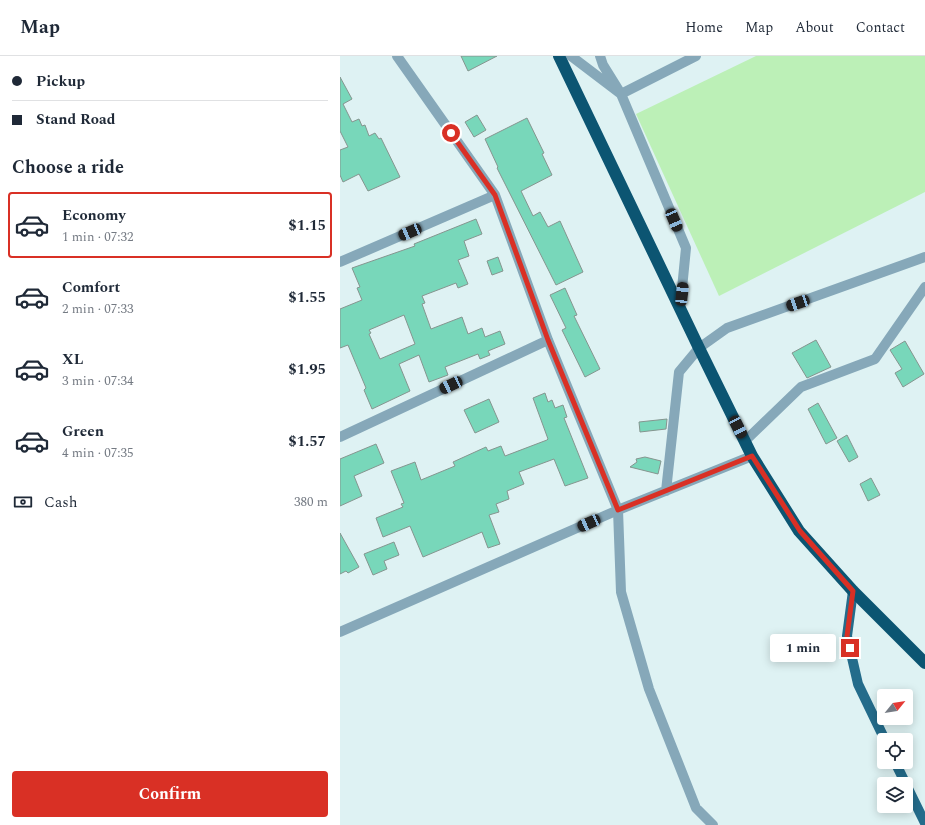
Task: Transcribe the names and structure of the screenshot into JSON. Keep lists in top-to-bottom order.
{
  "north": "top right",
  "page": {
    "header": "Map",
    "nav": [
      "Home",
      "Map",
      "About",
      "Contact"
    ],
    "banner": ["Pickup", "Stand Road"],
    "heading": "Choose a ride",
    "list": [
      {
        "name": "Economy",
        "note": "1 min · 07:32",
        "value": "$1.15"
      },
      {
        "name": "Comfort",
        "note": "2 min · 07:33",
        "value": "$1.55"
      },
      {
        "name": "XL",
        "note": "3 min · 07:34",
        "value": "$1.95"
      },
      {
        "name": "Green",
        "note": "4 min · 07:35",
        "value": "$1.57"
      }
    ],
    "pay": ["Cash", "380 m"],
    "bubble": "1 min",
    "buttons": "Confirm"
  }
}
